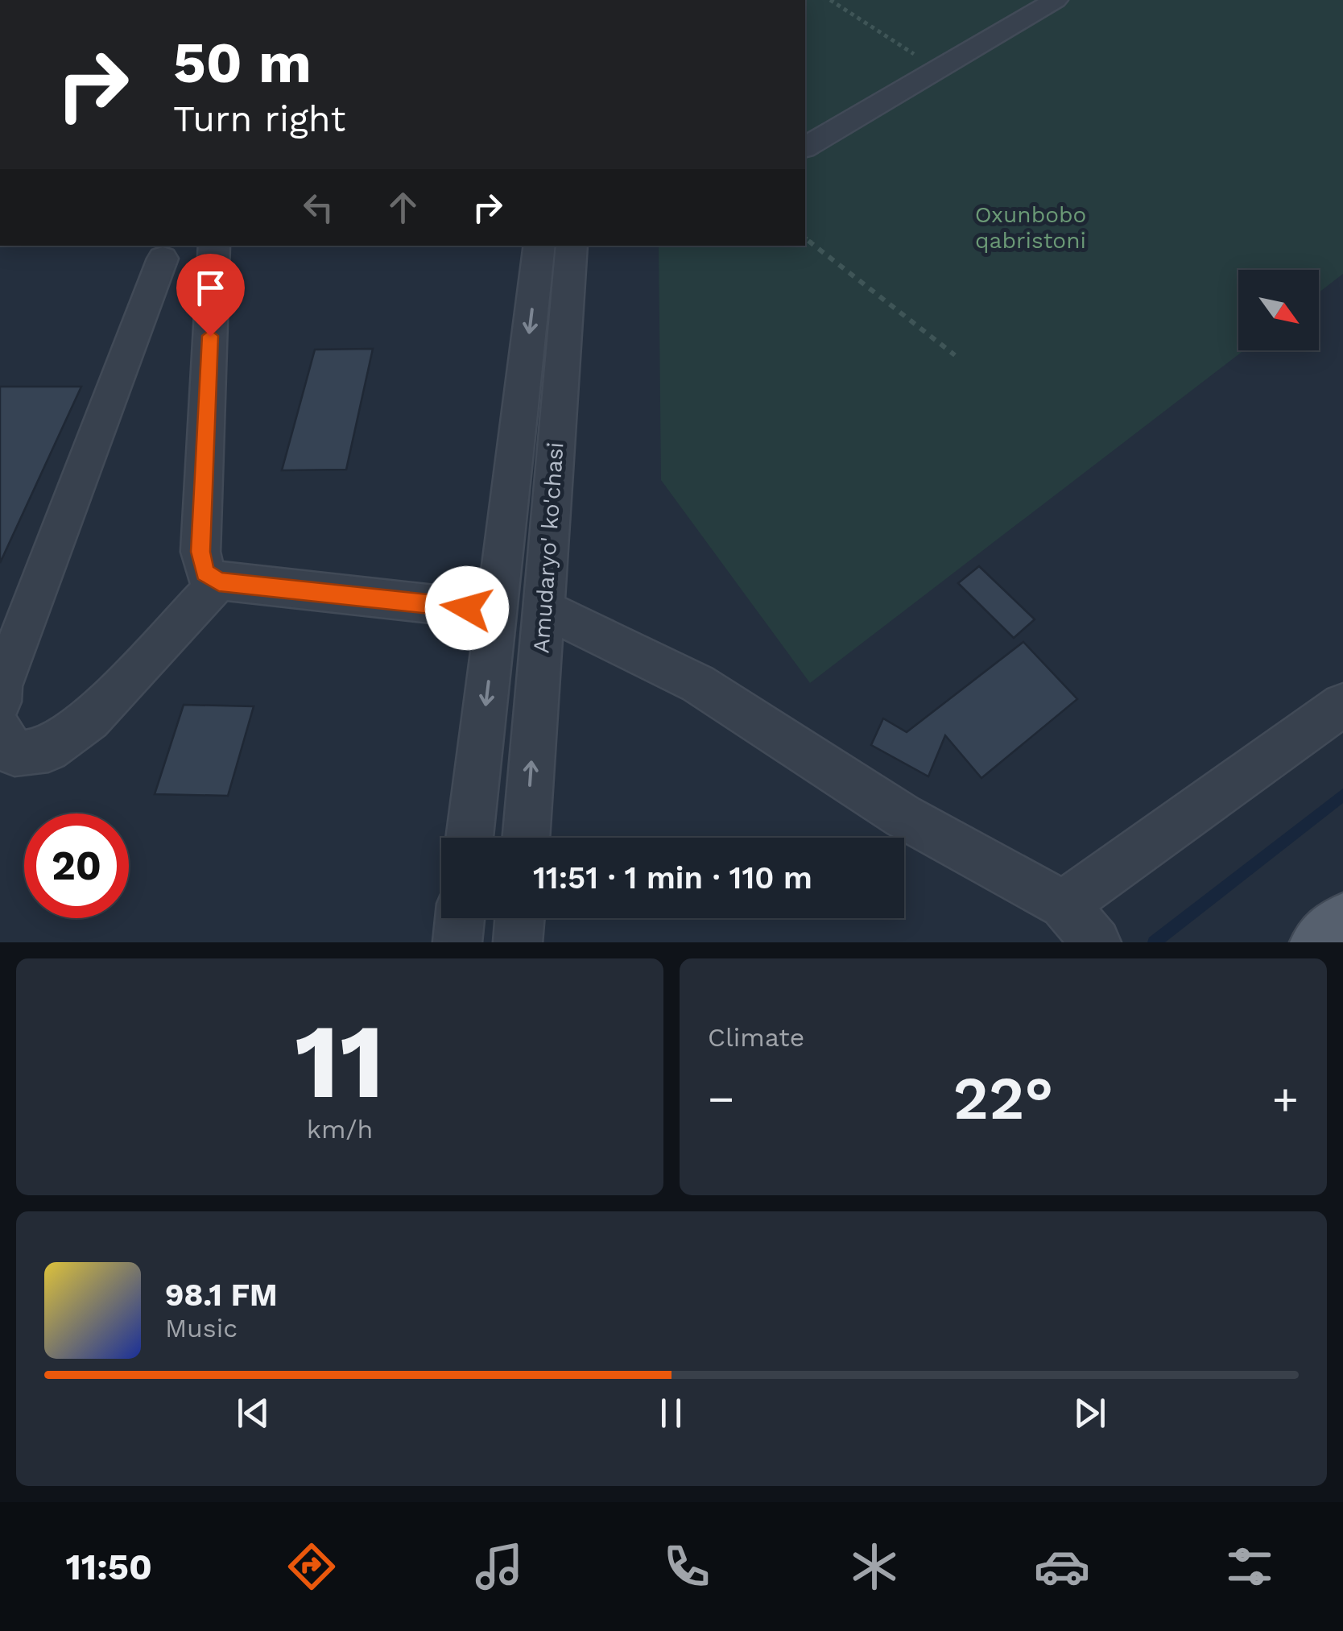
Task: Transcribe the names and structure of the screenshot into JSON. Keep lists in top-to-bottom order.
{
  "streets": {
    "street": ["Amudaryo' ko'chasi"]
  },
  "parks": ["Oxunbobo qabristoni"],
  "north": "bottom right",
  "page": {
    "turn": ["50 m", "Turn right"],
    "limit": "20",
    "trip": "11:51 · 1 min · 110 m",
    "tile": [
      ["11", "km/h"],
      "Climate"
    ],
    "heat": ["−", "22°", "+"],
    "song": ["98.1 FM", "Music"],
    "tabs": "11:50"
  }
}
